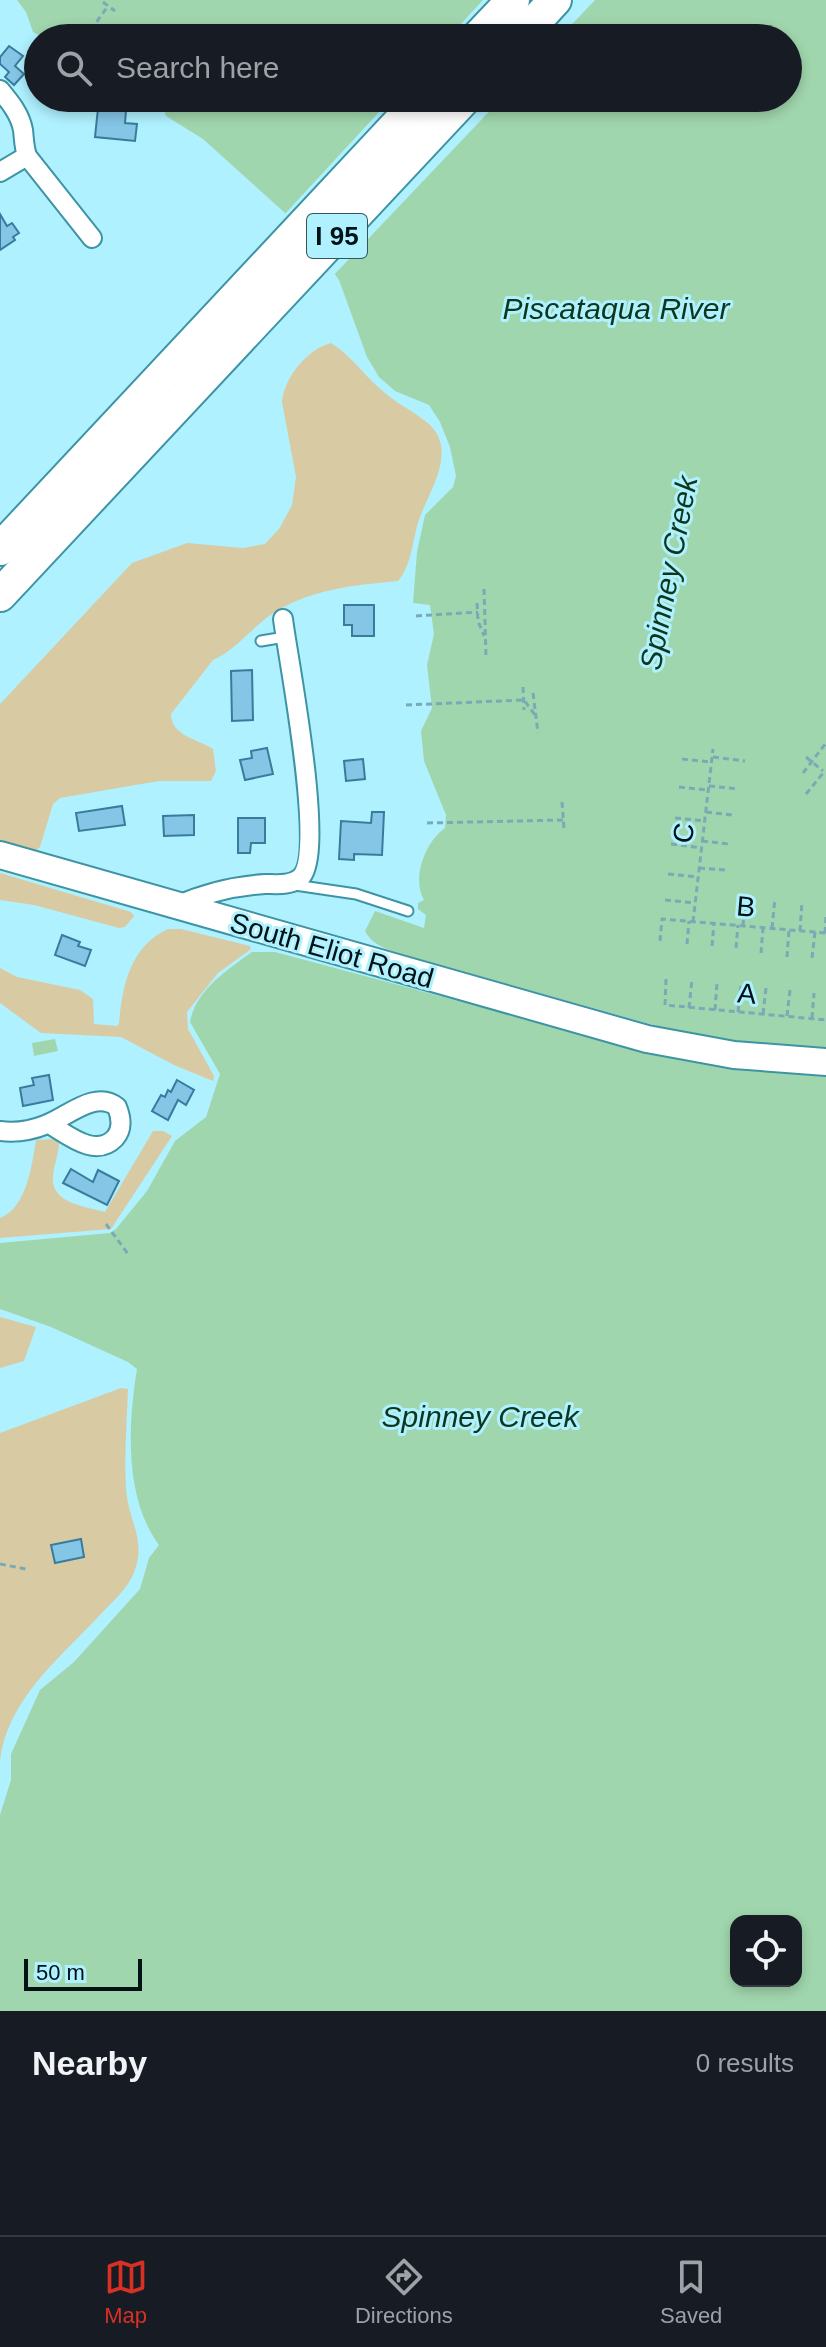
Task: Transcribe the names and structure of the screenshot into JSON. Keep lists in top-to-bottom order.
{
  "streets": {
    "highway": ["I 95"],
    "main road": ["South Eliot Road"],
    "path": ["C", "B", "A"]
  },
  "crossings": [
    ["C", "B"]
  ],
  "water": ["Piscataqua River", "Spinney Creek"],
  "scale_bar": "50 m",
  "page": {
    "search": "Search here",
    "scale": "50 m",
    "heading": ["Nearby", "0 results"],
    "nav": ["Map", "Directions", "Saved"]
  }
}
